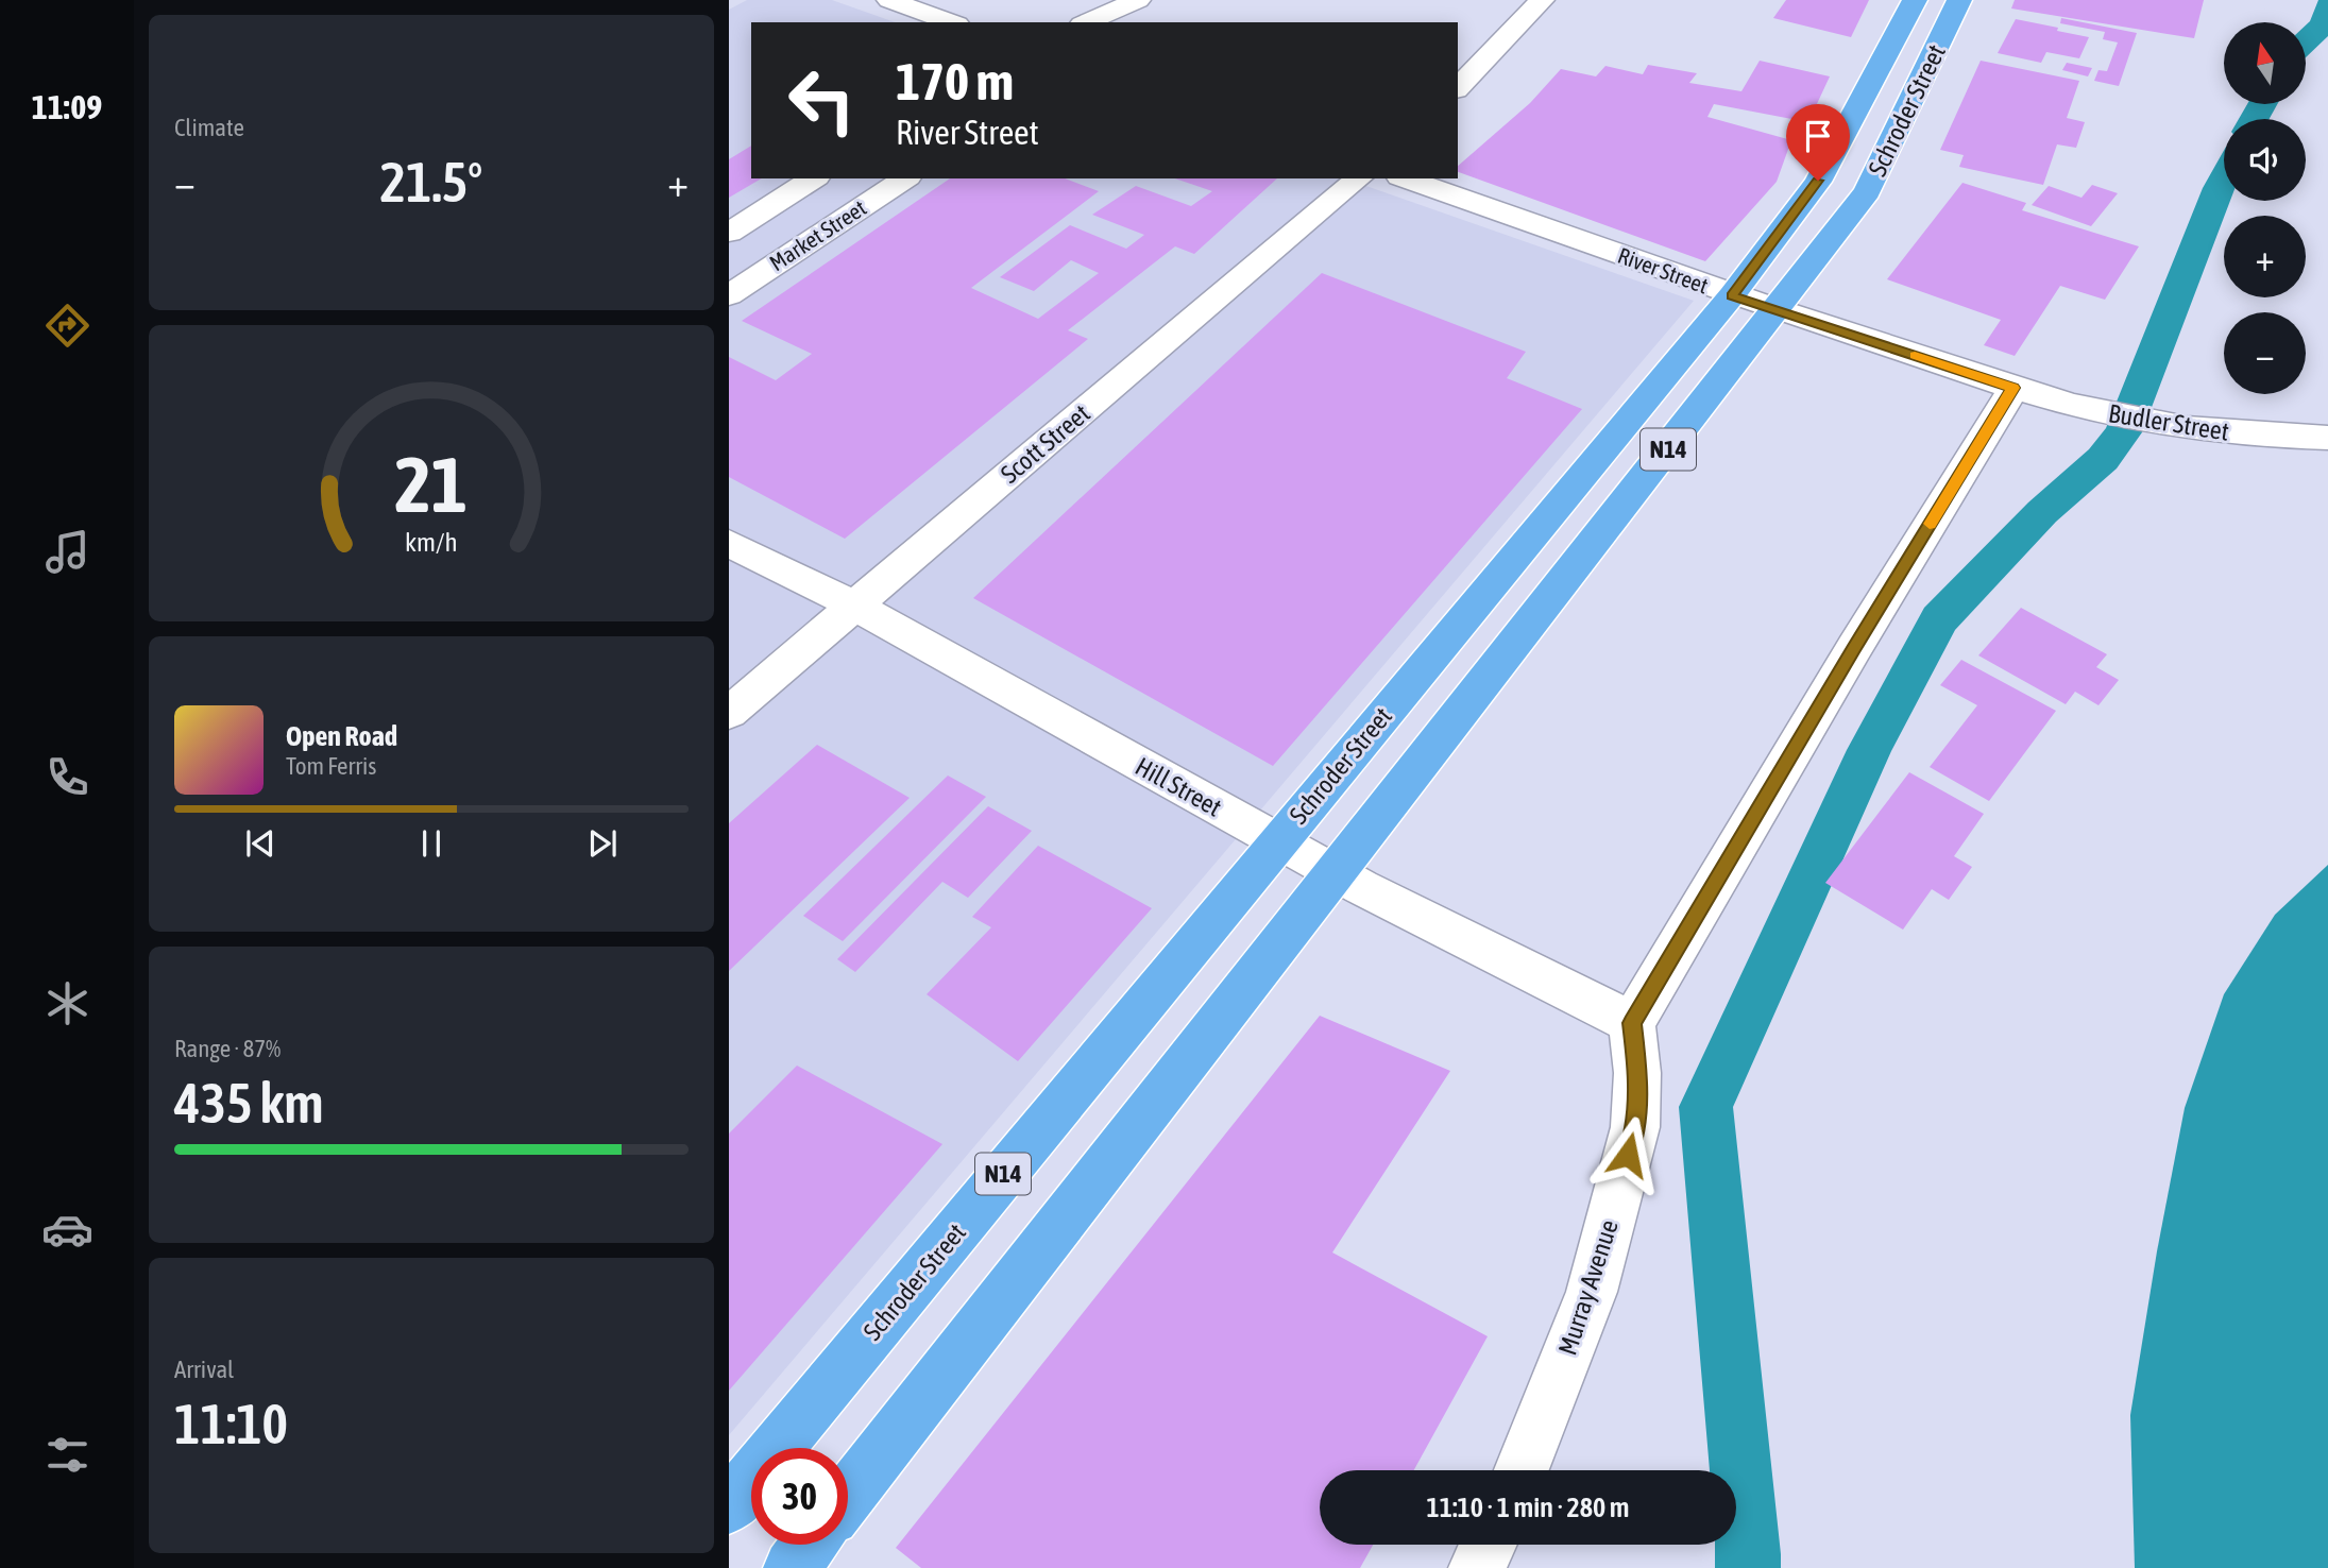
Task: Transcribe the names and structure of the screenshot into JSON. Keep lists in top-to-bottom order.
{
  "streets": {
    "highway": ["Schroder Street", "N14"],
    "street": [
      "Market Street",
      "River Street",
      "Budler Street",
      "Scott Street",
      "Hill Street",
      "Murray Avenue"
    ]
  },
  "crossings": [
    ["Schroder Street", "River Street"],
    ["Schroder Street", "Hill Street"],
    ["River Street", "Budler Street"],
    ["Scott Street", "Hill Street"],
    ["Hill Street", "Murray Avenue"]
  ],
  "north": "top",
  "page": {
    "tabs": "11:09",
    "tile": [
      "Climate",
      ["Range · 87%", "435 km"],
      ["Arrival", "11:10"]
    ],
    "map_buttons": ["+", "−"],
    "turn": ["170 m", "River Street"],
    "heat": ["−", "21.5°", "+"],
    "song": ["Open Road", "Tom Ferris"],
    "limit": "30",
    "trip": "11:10 · 1 min · 280 m",
    "gauge": ["21", "km/h"]
  }
}
